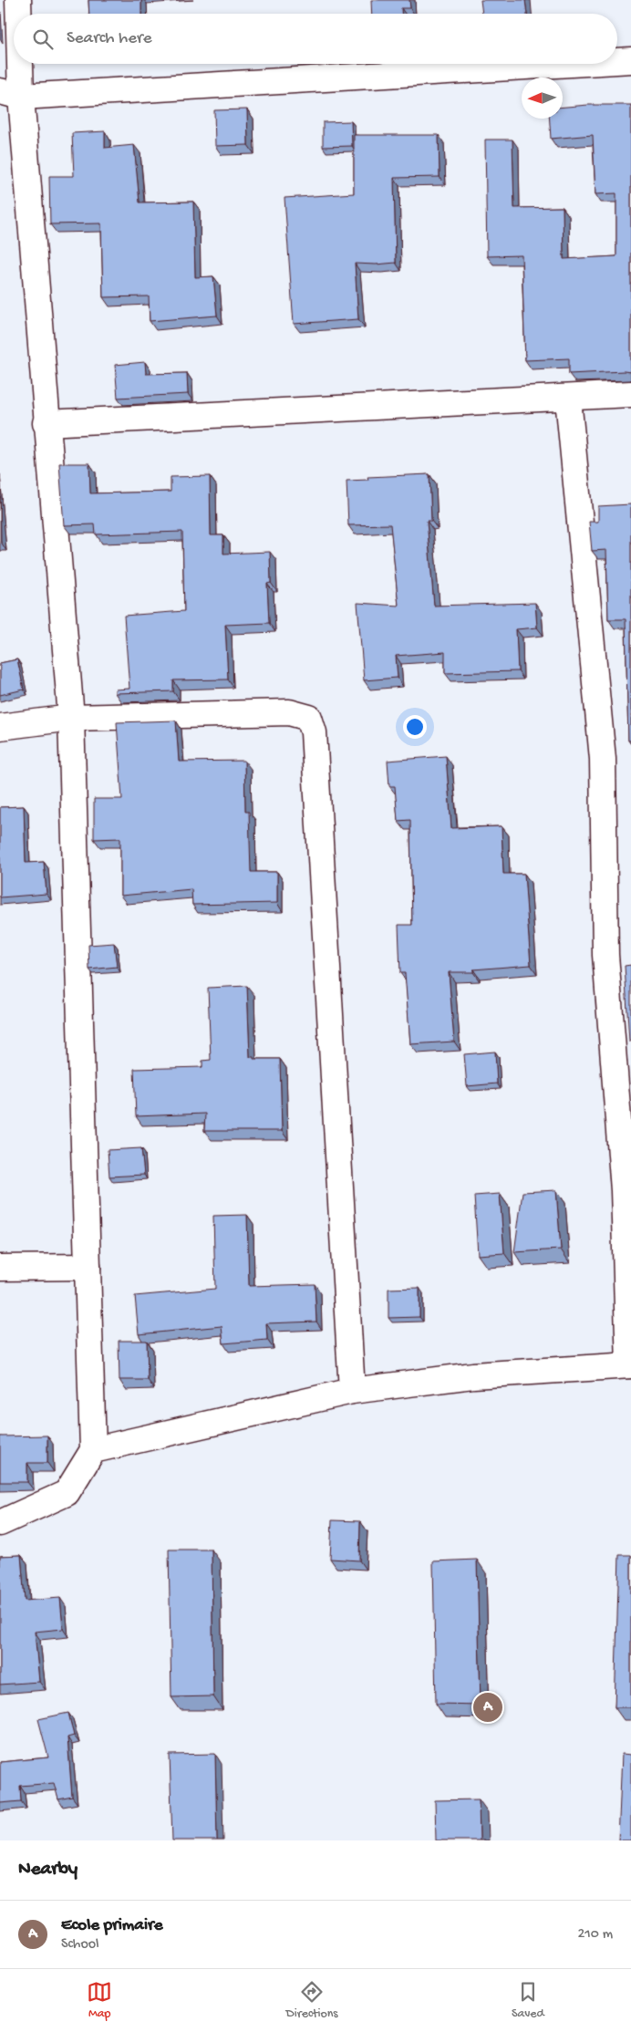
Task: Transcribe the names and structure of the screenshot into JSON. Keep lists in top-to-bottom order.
{
  "north": "left",
  "page": {
    "search": "Search here",
    "pins": "A",
    "heading": "Nearby",
    "list": [
      {
        "mark": "A",
        "name": "Ecole primaire",
        "note": "School",
        "value": "210 m"
      }
    ],
    "nav": ["Map", "Directions", "Saved"]
  }
}
